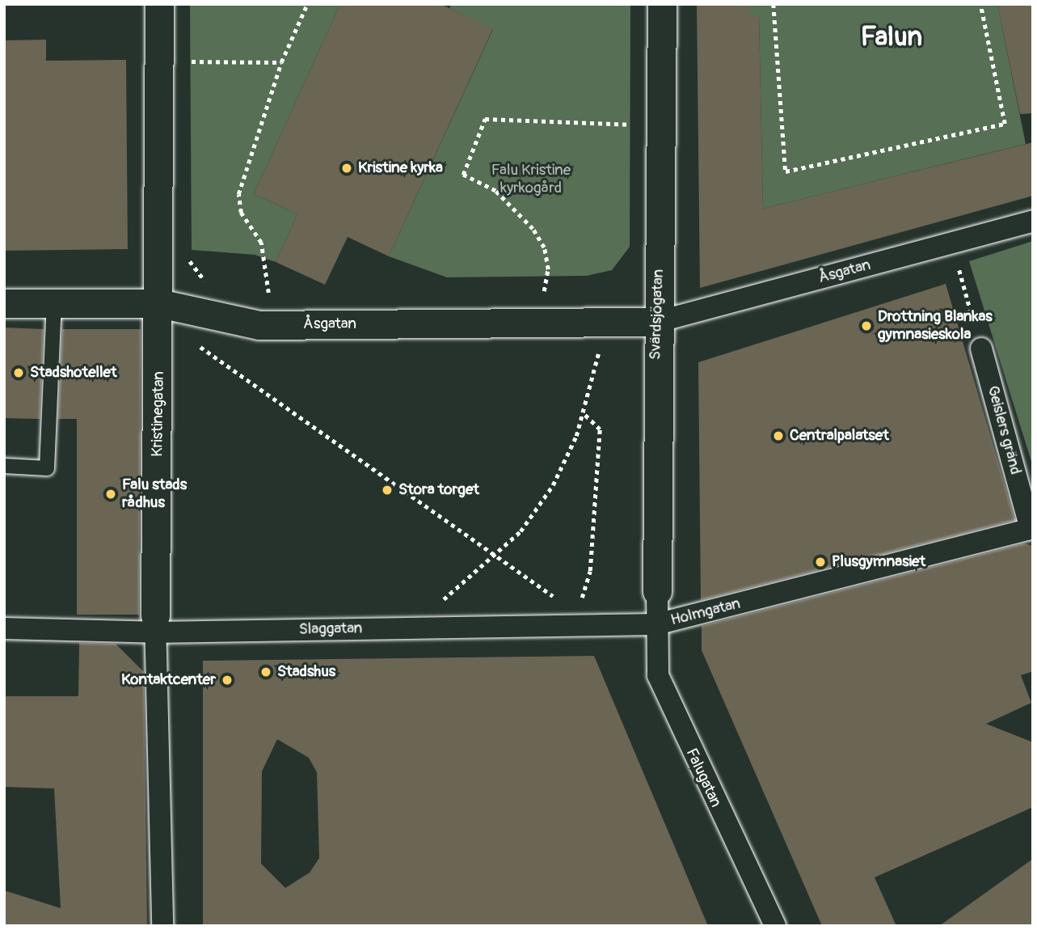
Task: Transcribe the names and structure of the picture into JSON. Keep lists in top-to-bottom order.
{
  "streets": {
    "street": [
      "Åsgatan",
      "Svärdsjögatan",
      "Kristinegatan",
      "Geislers gränd",
      "Holmgatan",
      "Slaggatan",
      "Falugatan"
    ]
  },
  "crossings": [
    ["Åsgatan", "Svärdsjögatan"],
    ["Åsgatan", "Kristinegatan"],
    ["Svärdsjögatan", "Holmgatan"],
    ["Svärdsjögatan", "Slaggatan"],
    ["Svärdsjögatan", "Falugatan"],
    ["Kristinegatan", "Slaggatan"],
    ["Geislers gränd", "Holmgatan"],
    ["Holmgatan", "Slaggatan"],
    ["Holmgatan", "Falugatan"],
    ["Slaggatan", "Falugatan"]
  ],
  "districts": ["Falun"],
  "parks": ["Falu Kristine kyrkogård"],
  "places": [
    "Kristine kyrka",
    "Drottning Blankas gymnasieskola",
    "Stadshotellet",
    "Centralpalatset",
    "Stora torget",
    "Falu stads rådhus",
    "Plusgymnasiet",
    "Stadshus",
    "Kontaktcenter"
  ]
}
